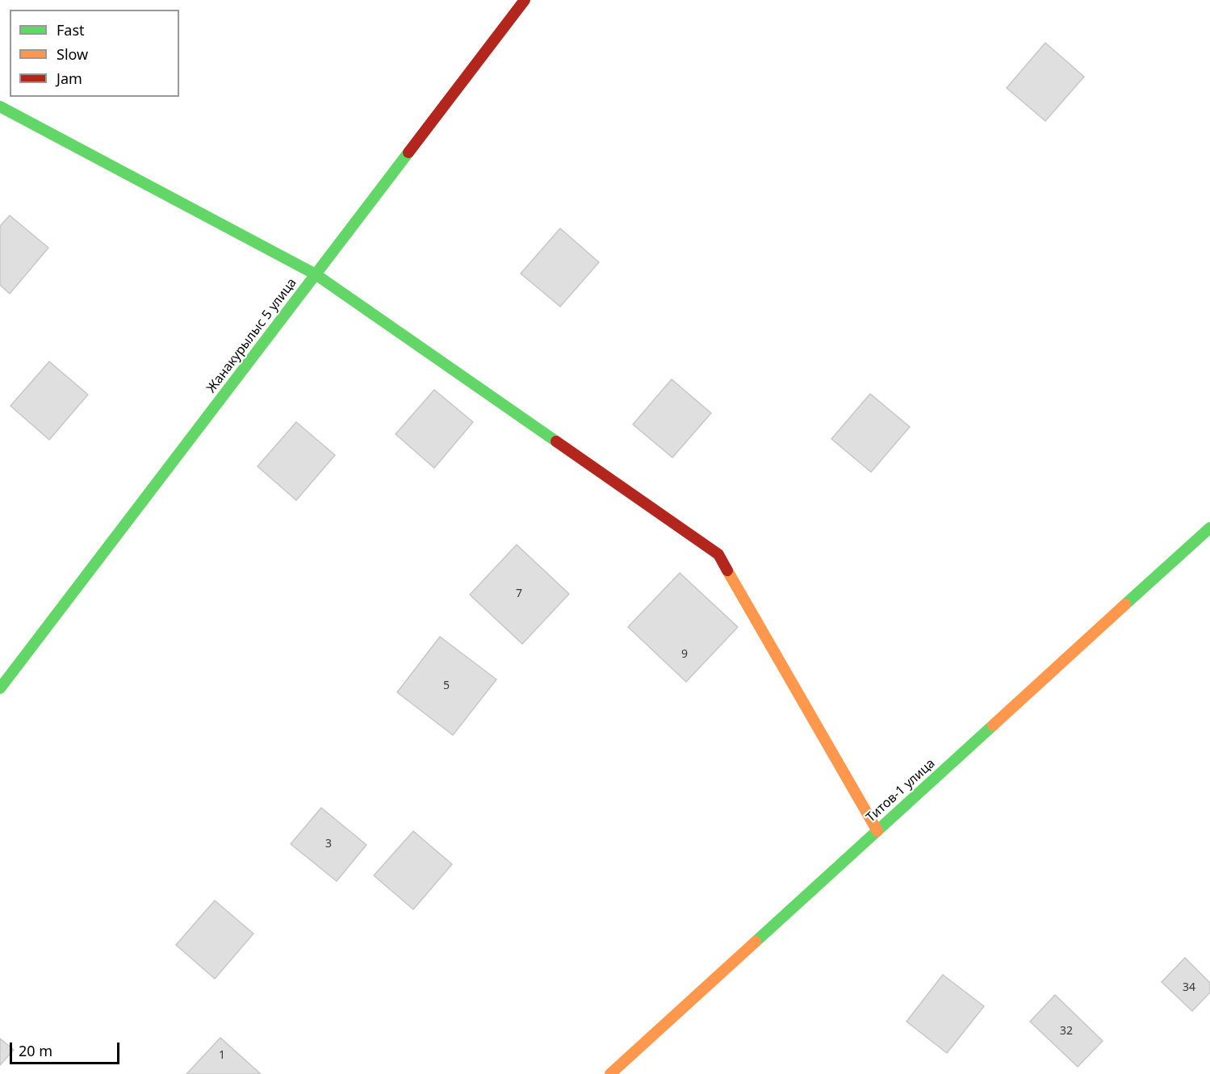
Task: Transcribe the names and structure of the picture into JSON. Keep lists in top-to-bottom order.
{
  "streets": {
    "street": ["Жанакурылыс 5 улица", "Титов-1 улица"]
  },
  "house_numbers": [
    "7",
    "9",
    "5",
    "3",
    "34",
    "32",
    "1"
  ],
  "legend": ["Fast", "Slow", "Jam"],
  "scale_bar": "20 m"
}
